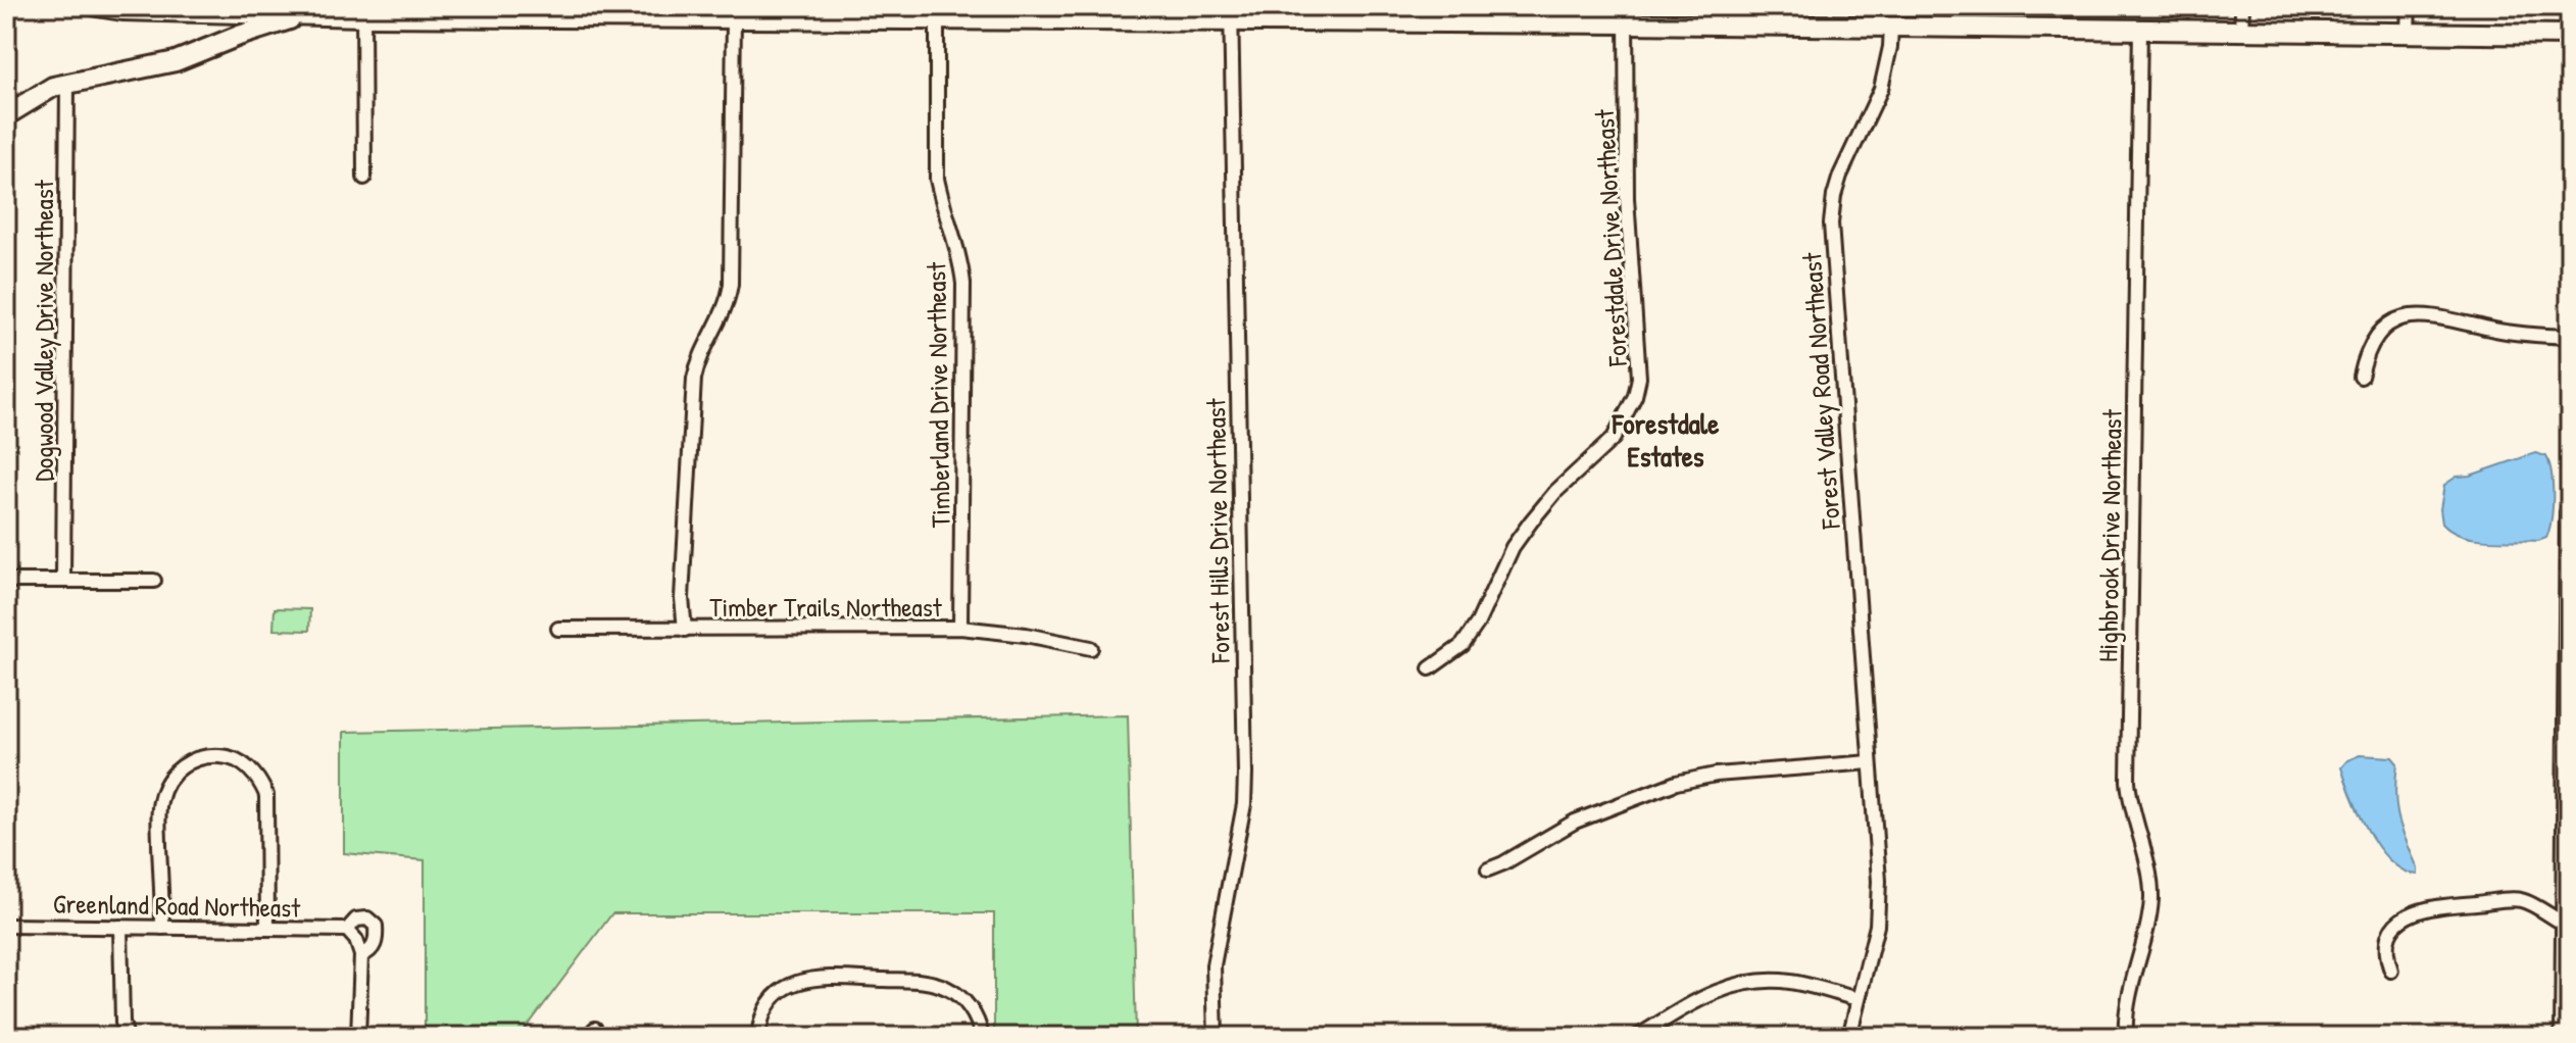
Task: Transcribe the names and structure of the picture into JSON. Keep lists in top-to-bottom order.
{
  "streets": {
    "street": [
      "Forestdale Drive Northeast",
      "Dogwood Valley Drive Northeast",
      "Forest Valley Road Northeast",
      "Timberland Drive Northeast",
      "Forest Hills Drive Northeast",
      "Highbrook Drive Northeast",
      "Timber Trails Northeast",
      "Greenland Road Northeast"
    ]
  },
  "crossings": [
    ["Timberland Drive Northeast", "Timber Trails Northeast"]
  ],
  "districts": ["Forestdale Estates"]
}
